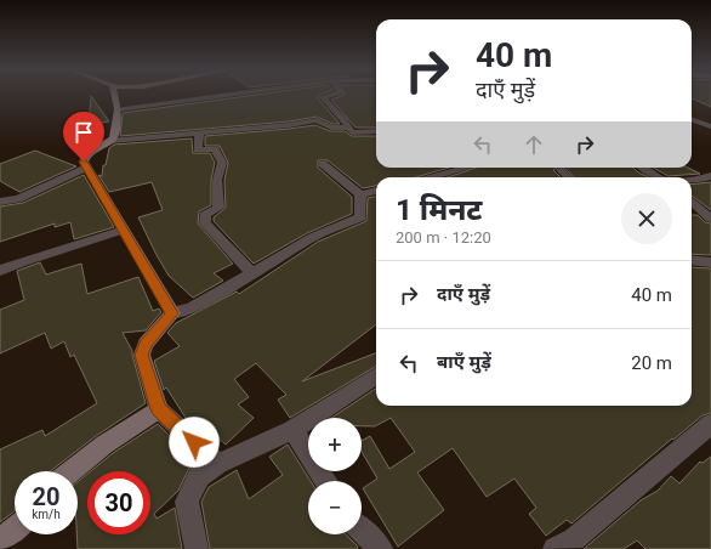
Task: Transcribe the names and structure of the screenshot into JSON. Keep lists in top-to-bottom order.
{
  "page": {
    "turn": ["40 m", "दाएँ मुड़ें"],
    "heading": ["1 मिनट", "200 m · 12:20"],
    "list": [
      {
        "name": "दाएँ मुड़ें",
        "value": "40 m"
      },
      {
        "name": "बाएँ मुड़ें",
        "value": "20 m"
      }
    ],
    "map_buttons": ["+", "−"],
    "speed": "20 km/h",
    "limit": "30"
  }
}
